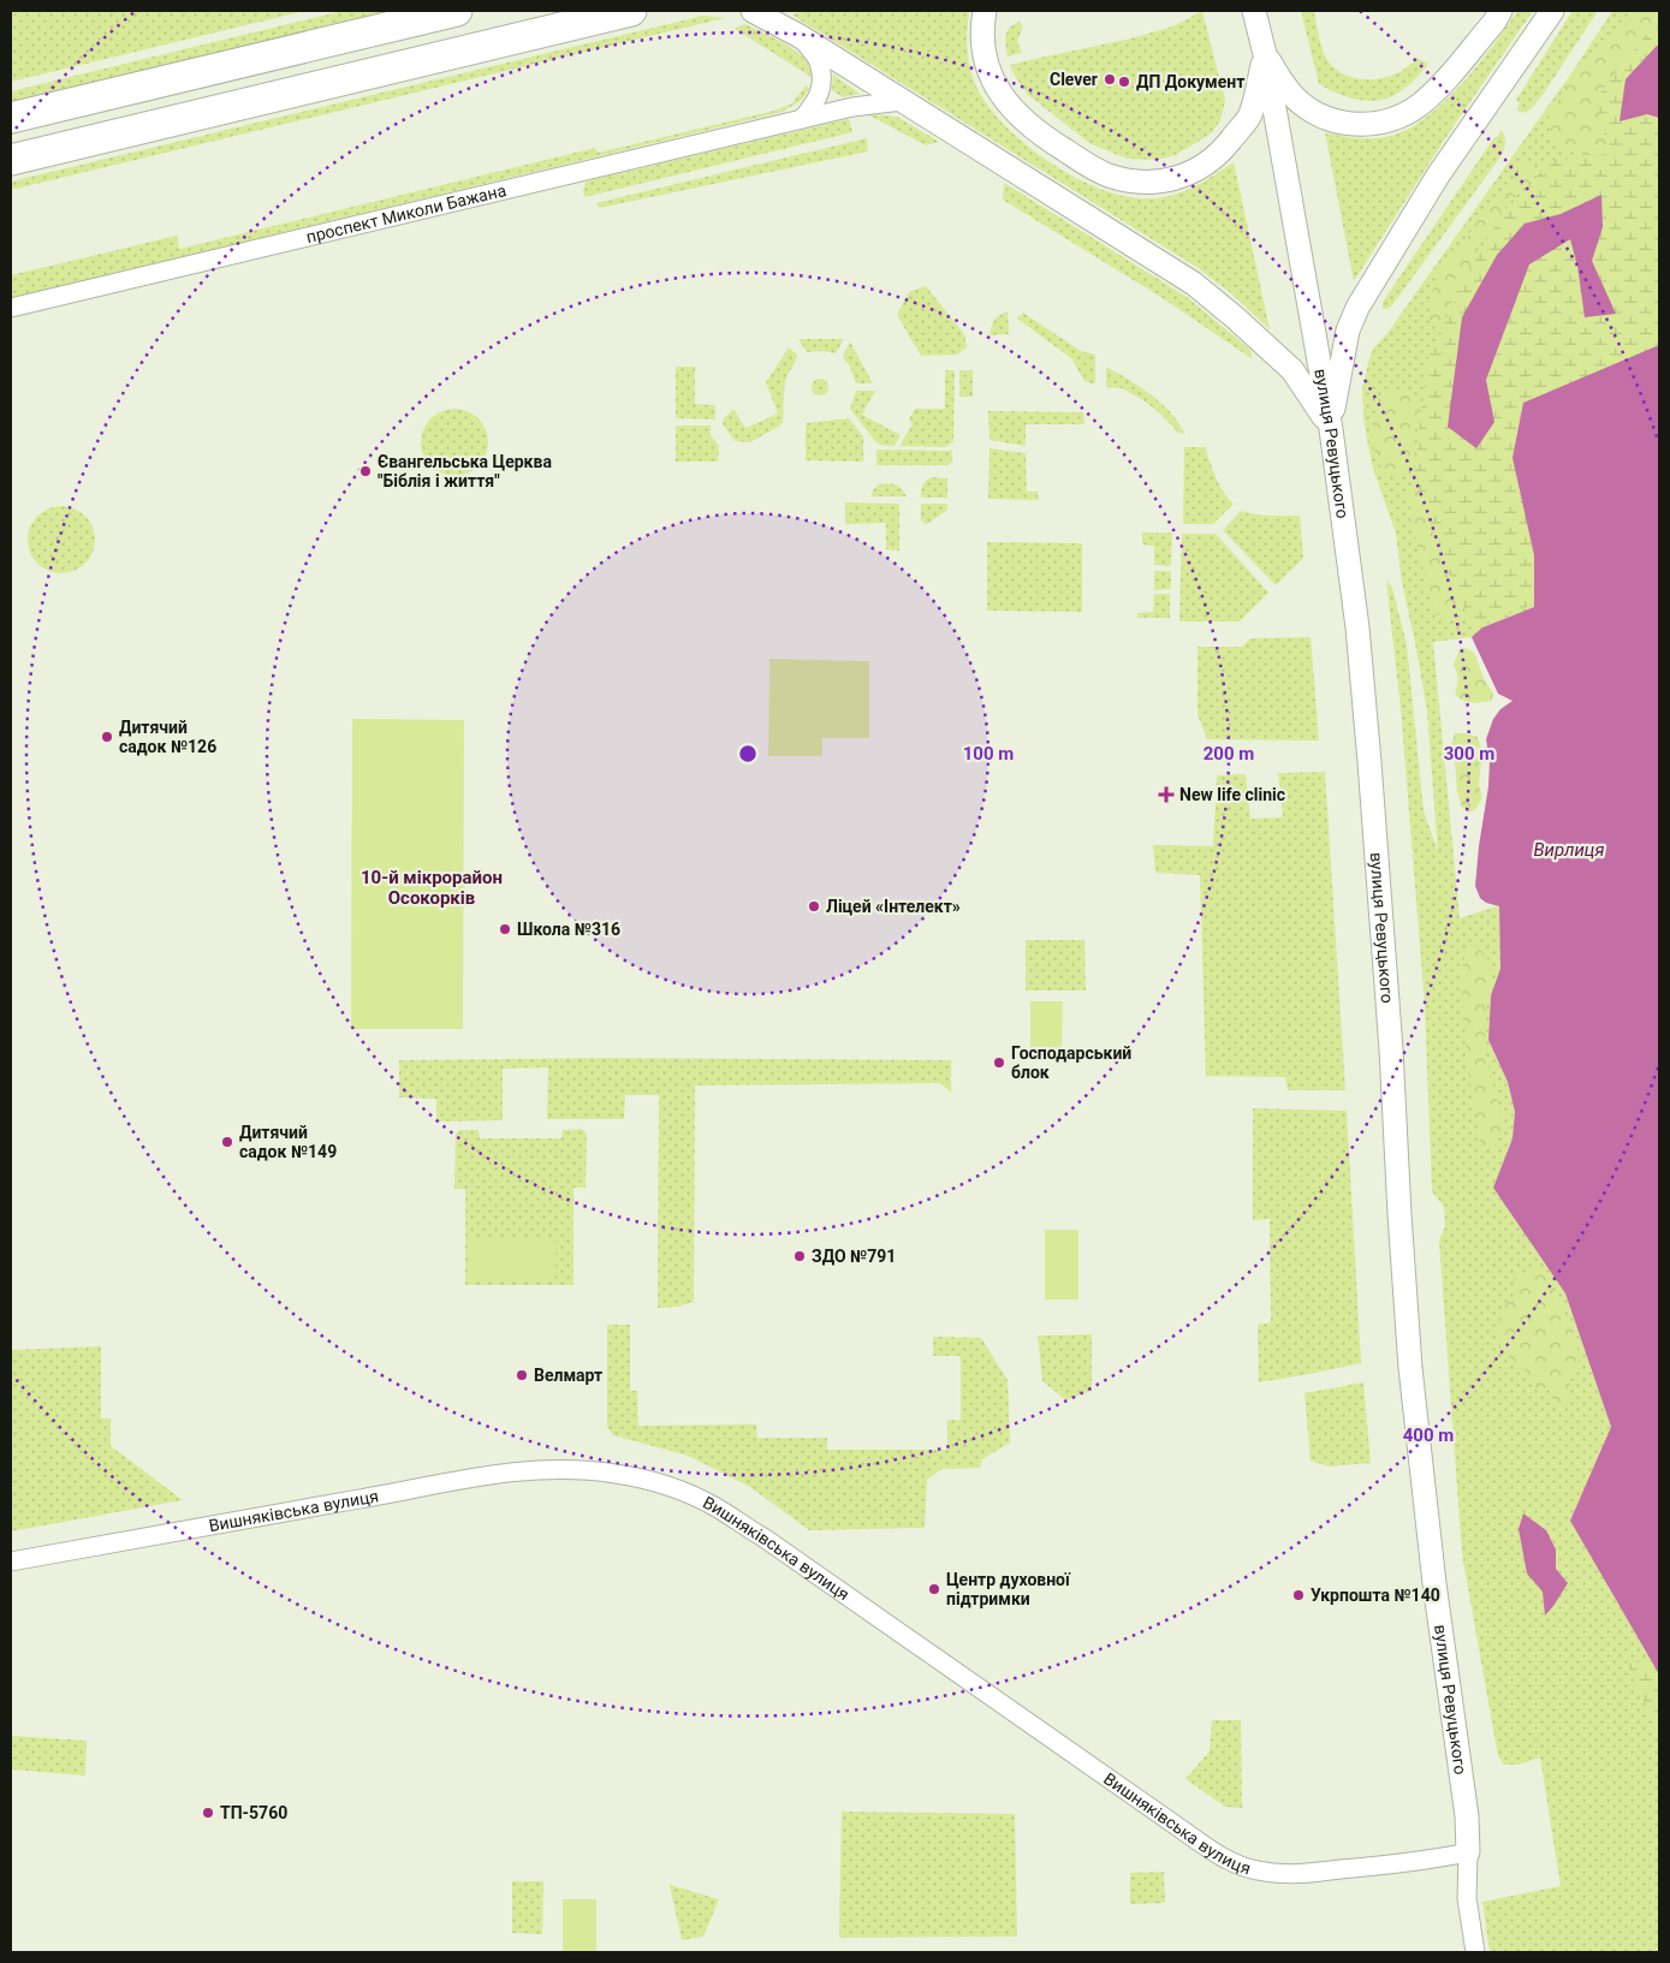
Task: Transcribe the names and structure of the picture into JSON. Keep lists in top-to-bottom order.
{
  "streets": {
    "street": ["проспект Миколи Бажана", "вулиця Ревуцького", "Вишняківська вулиця"]
  },
  "crossings": [
    ["вулиця Ревуцького", "Вишняківська вулиця"]
  ],
  "districts": ["10-й мікрорайон Осокорків"],
  "water": ["Вирлиця"],
  "places": {
    "other": [
      "Clever",
      "ДП Документ",
      "Євангельська Церква \"Біблія і життя\"",
      "Дитячий садок №126",
      "Ліцей «Інтелект»",
      "Школа №316",
      "Господарський блок",
      "Дитячий садок №149",
      "ЗДО №791",
      "Велмарт",
      "Центр духовної підтримки",
      "Укрпошта №140",
      "ТП-5760"
    ],
    "health": ["New life clinic"]
  },
  "rings": [
    "100 m",
    "200 m",
    "300 m",
    "400 m"
  ]
}
